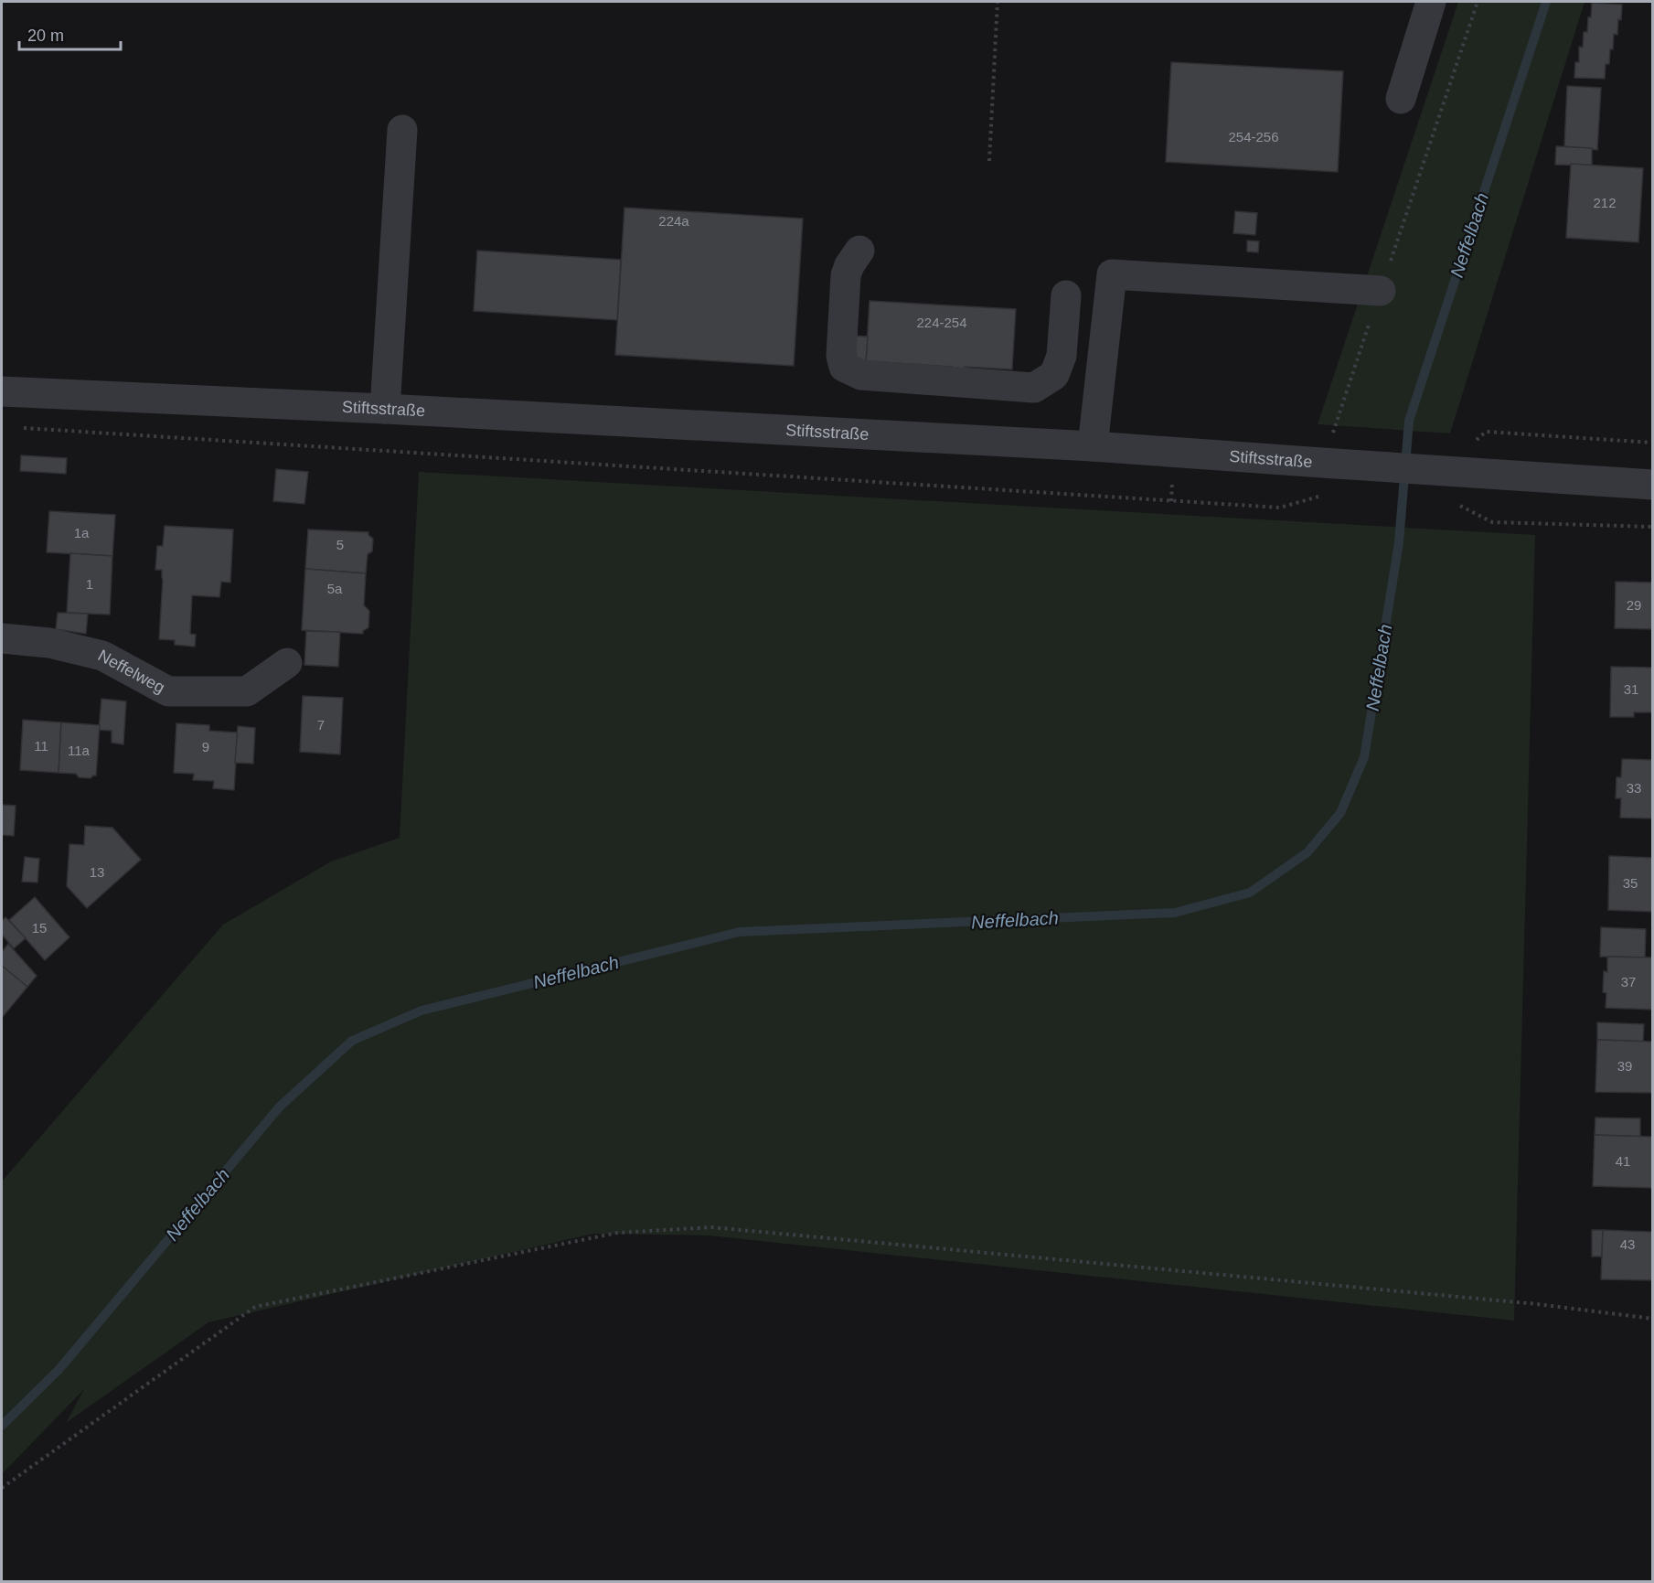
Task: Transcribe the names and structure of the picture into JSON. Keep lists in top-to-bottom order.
{
  "streets": {
    "street": ["Stiftsstraße", "Neffelweg"]
  },
  "water": ["Neffelbach"],
  "house_numbers": [
    "254-256",
    "212",
    "224a",
    "224-254",
    "1a",
    "5",
    "1",
    "5a",
    "29",
    "31",
    "7",
    "11",
    "9",
    "11a",
    "33",
    "13",
    "35",
    "15",
    "37",
    "39",
    "41",
    "43"
  ],
  "scale_bar": "20 m"
}
